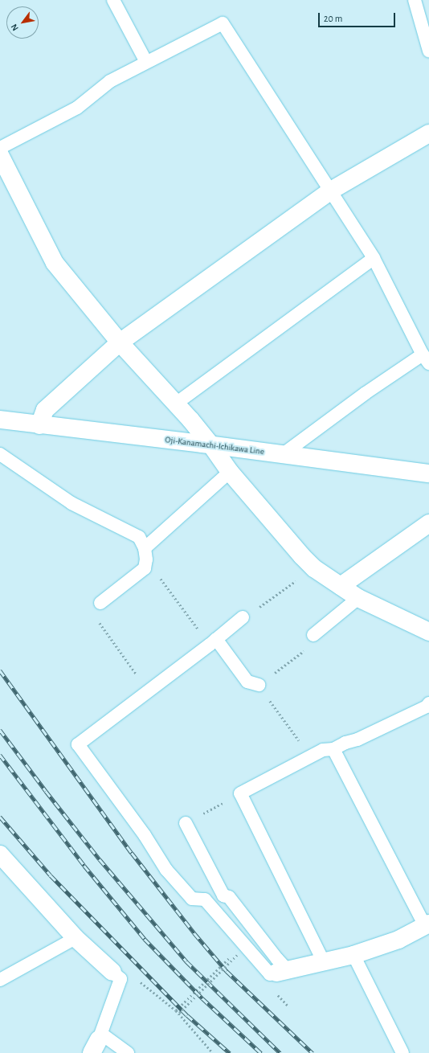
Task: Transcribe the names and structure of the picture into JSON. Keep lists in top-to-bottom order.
{
  "streets": {
    "street": ["Oji-Kanamachi-Ichikawa Line"]
  },
  "scale_bar": "20 m",
  "north": "bottom left"
}
